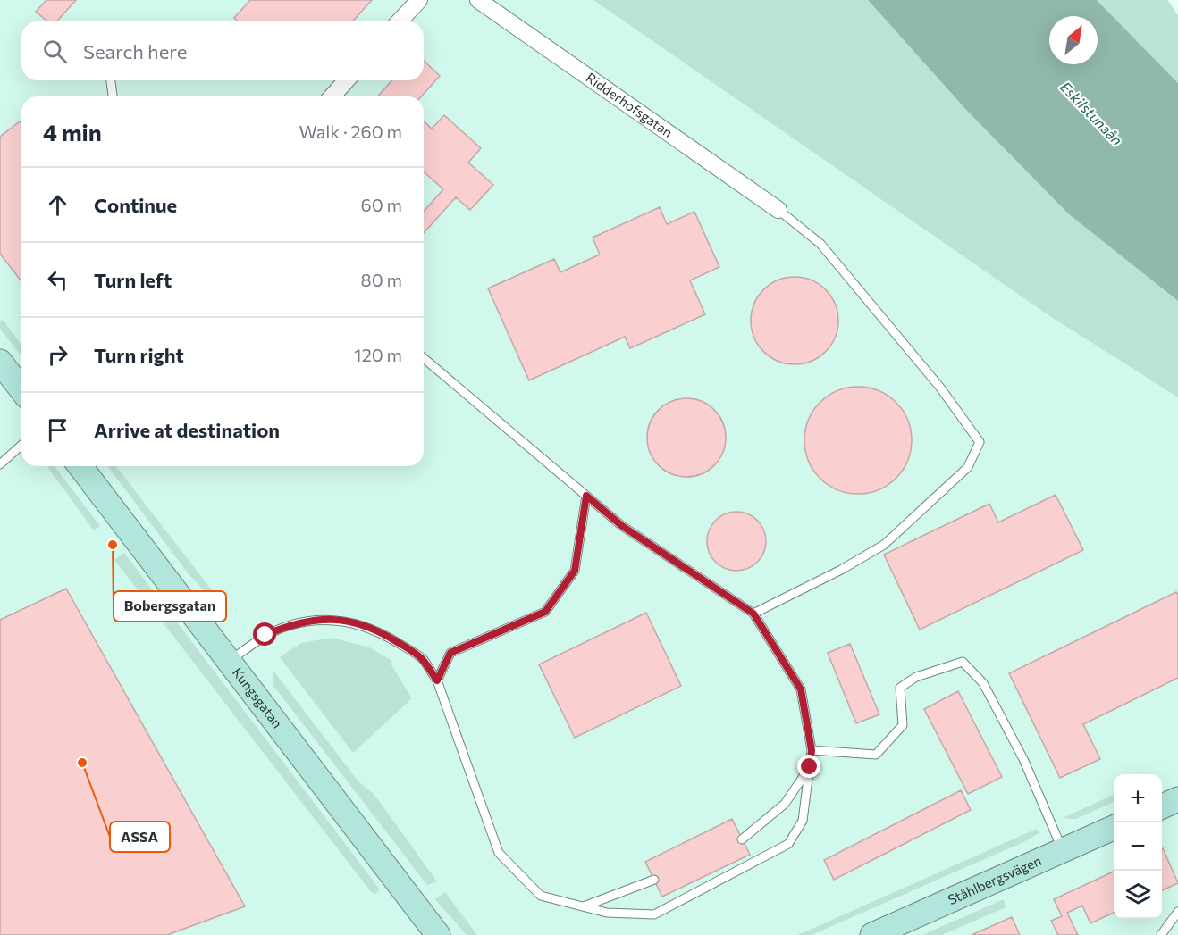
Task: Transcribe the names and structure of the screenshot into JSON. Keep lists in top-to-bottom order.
{
  "streets": {
    "main road": ["Kungsgatan", "Ståhlbergsvägen"],
    "street": ["Ridderhofsgatan"]
  },
  "water": ["Eskilstunaån"],
  "places": ["Bobergsgatan", "ASSA"],
  "north": "top right",
  "page": {
    "search": "Search here",
    "heading": ["4 min", "Walk · 260 m"],
    "list": [
      ["Continue", "60 m"],
      ["Turn left", "80 m"],
      ["Turn right", "120 m"],
      "Arrive at destination"
    ],
    "map_buttons": ["+", "−"]
  }
}
